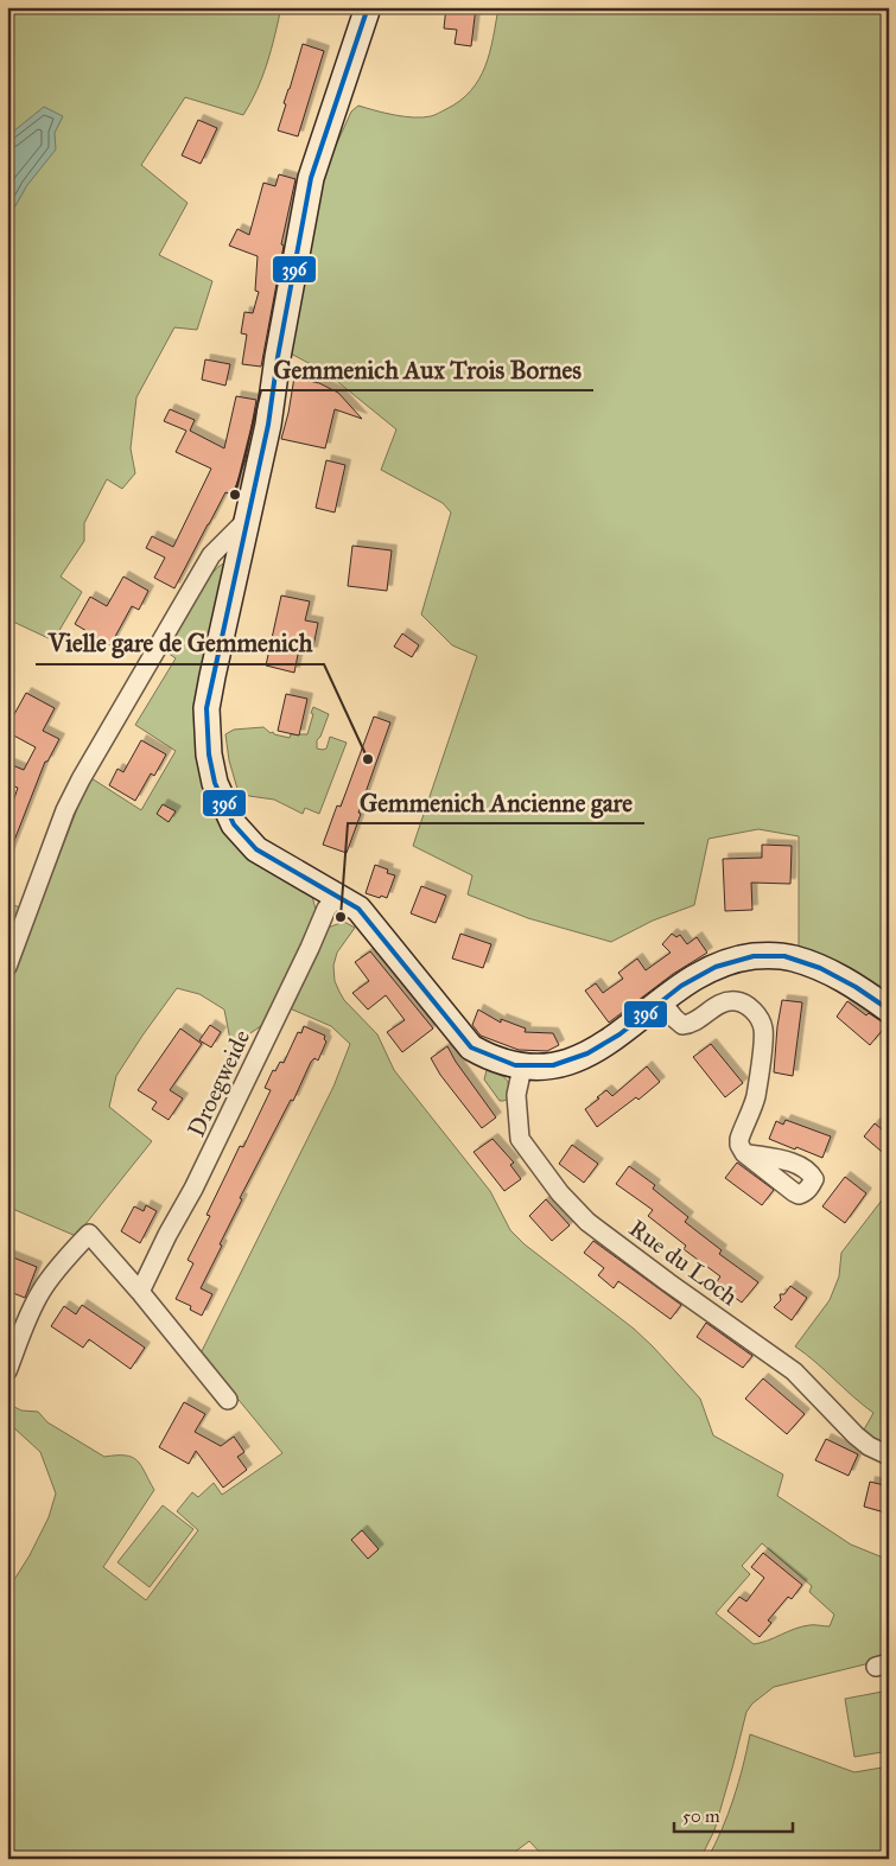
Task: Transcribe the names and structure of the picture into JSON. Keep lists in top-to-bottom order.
{
  "streets": {
    "street": ["Droegweide", "Rue du Loch"]
  },
  "places": ["Gemmenich Aux Trois Bornes", "Vielle gare de Gemmenich", "Gemmenich Ancienne gare"],
  "lines": ["transit line 396"],
  "scale_bar": "50 m"
}
